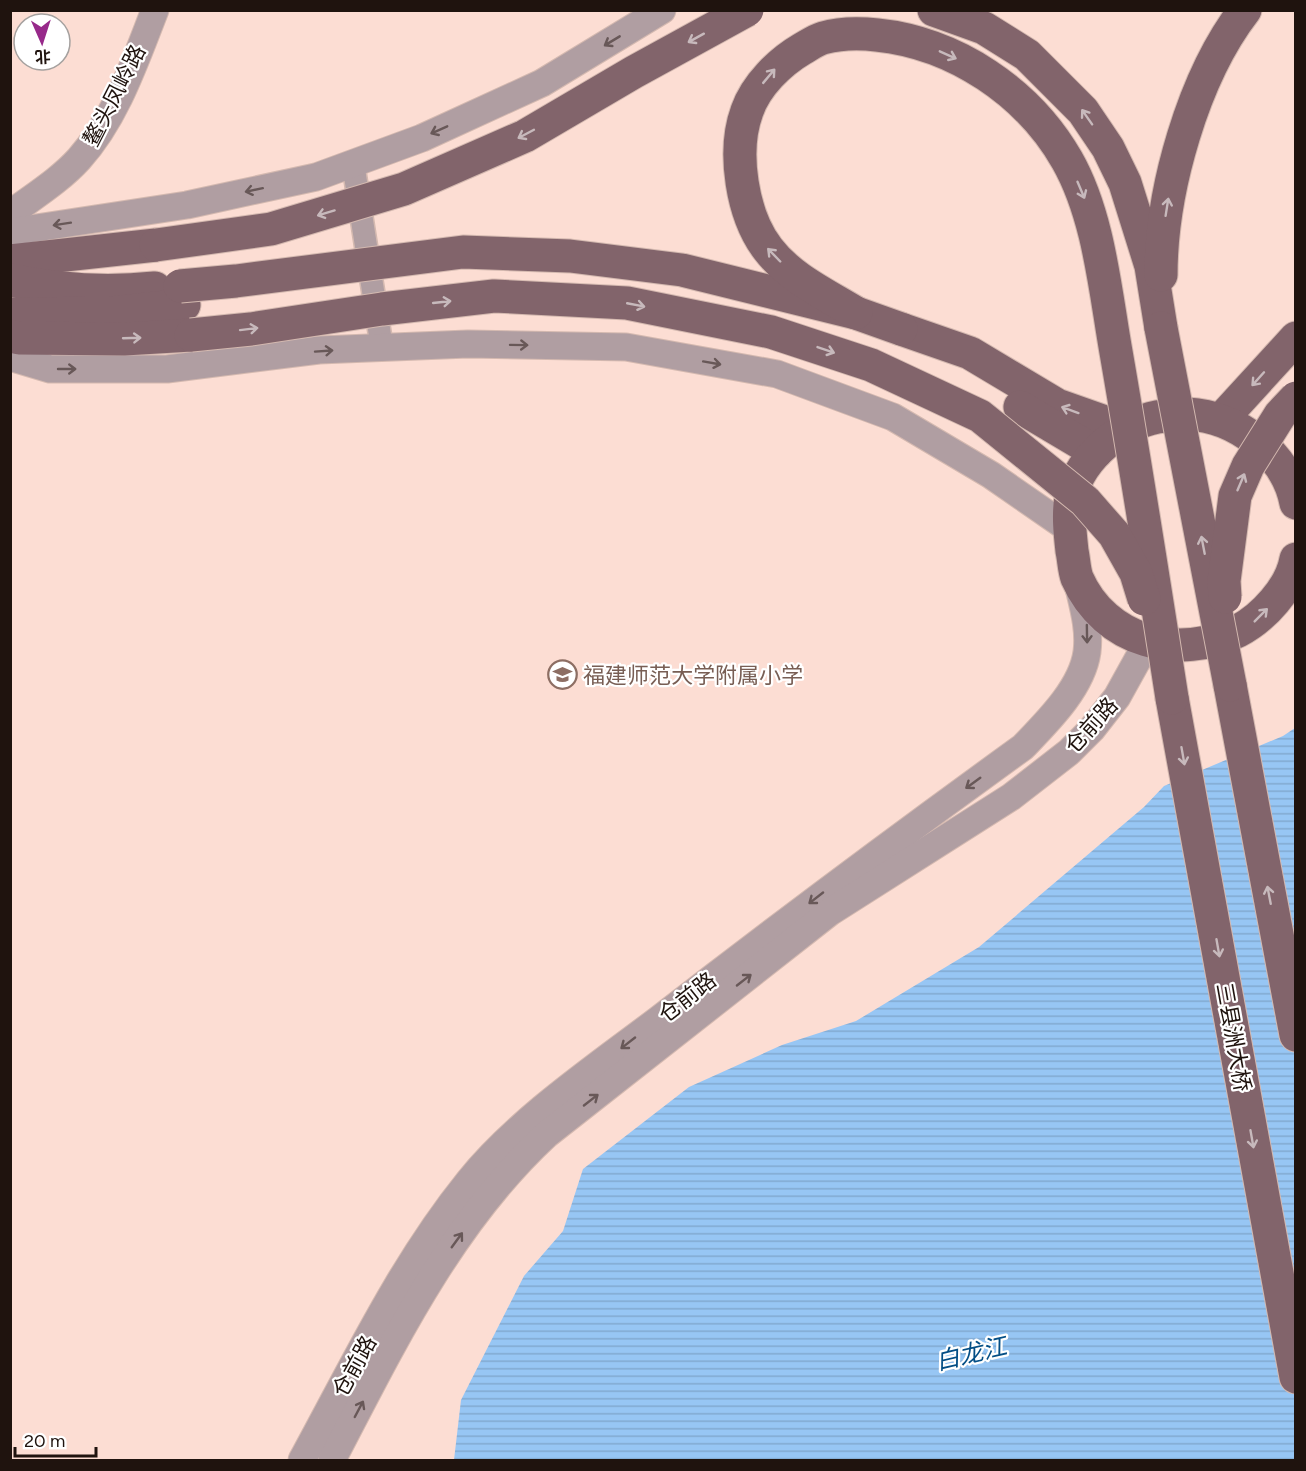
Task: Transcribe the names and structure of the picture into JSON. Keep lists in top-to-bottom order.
{
  "streets": {
    "main road": ["三县洲大桥"],
    "street": ["鳌头凤岭路", "仓前路"]
  },
  "water": ["白龙江"],
  "places": {
    "school or university": ["福建师范大学附属小学"]
  },
  "scale_bar": "20 m",
  "north": "bottom"
}
